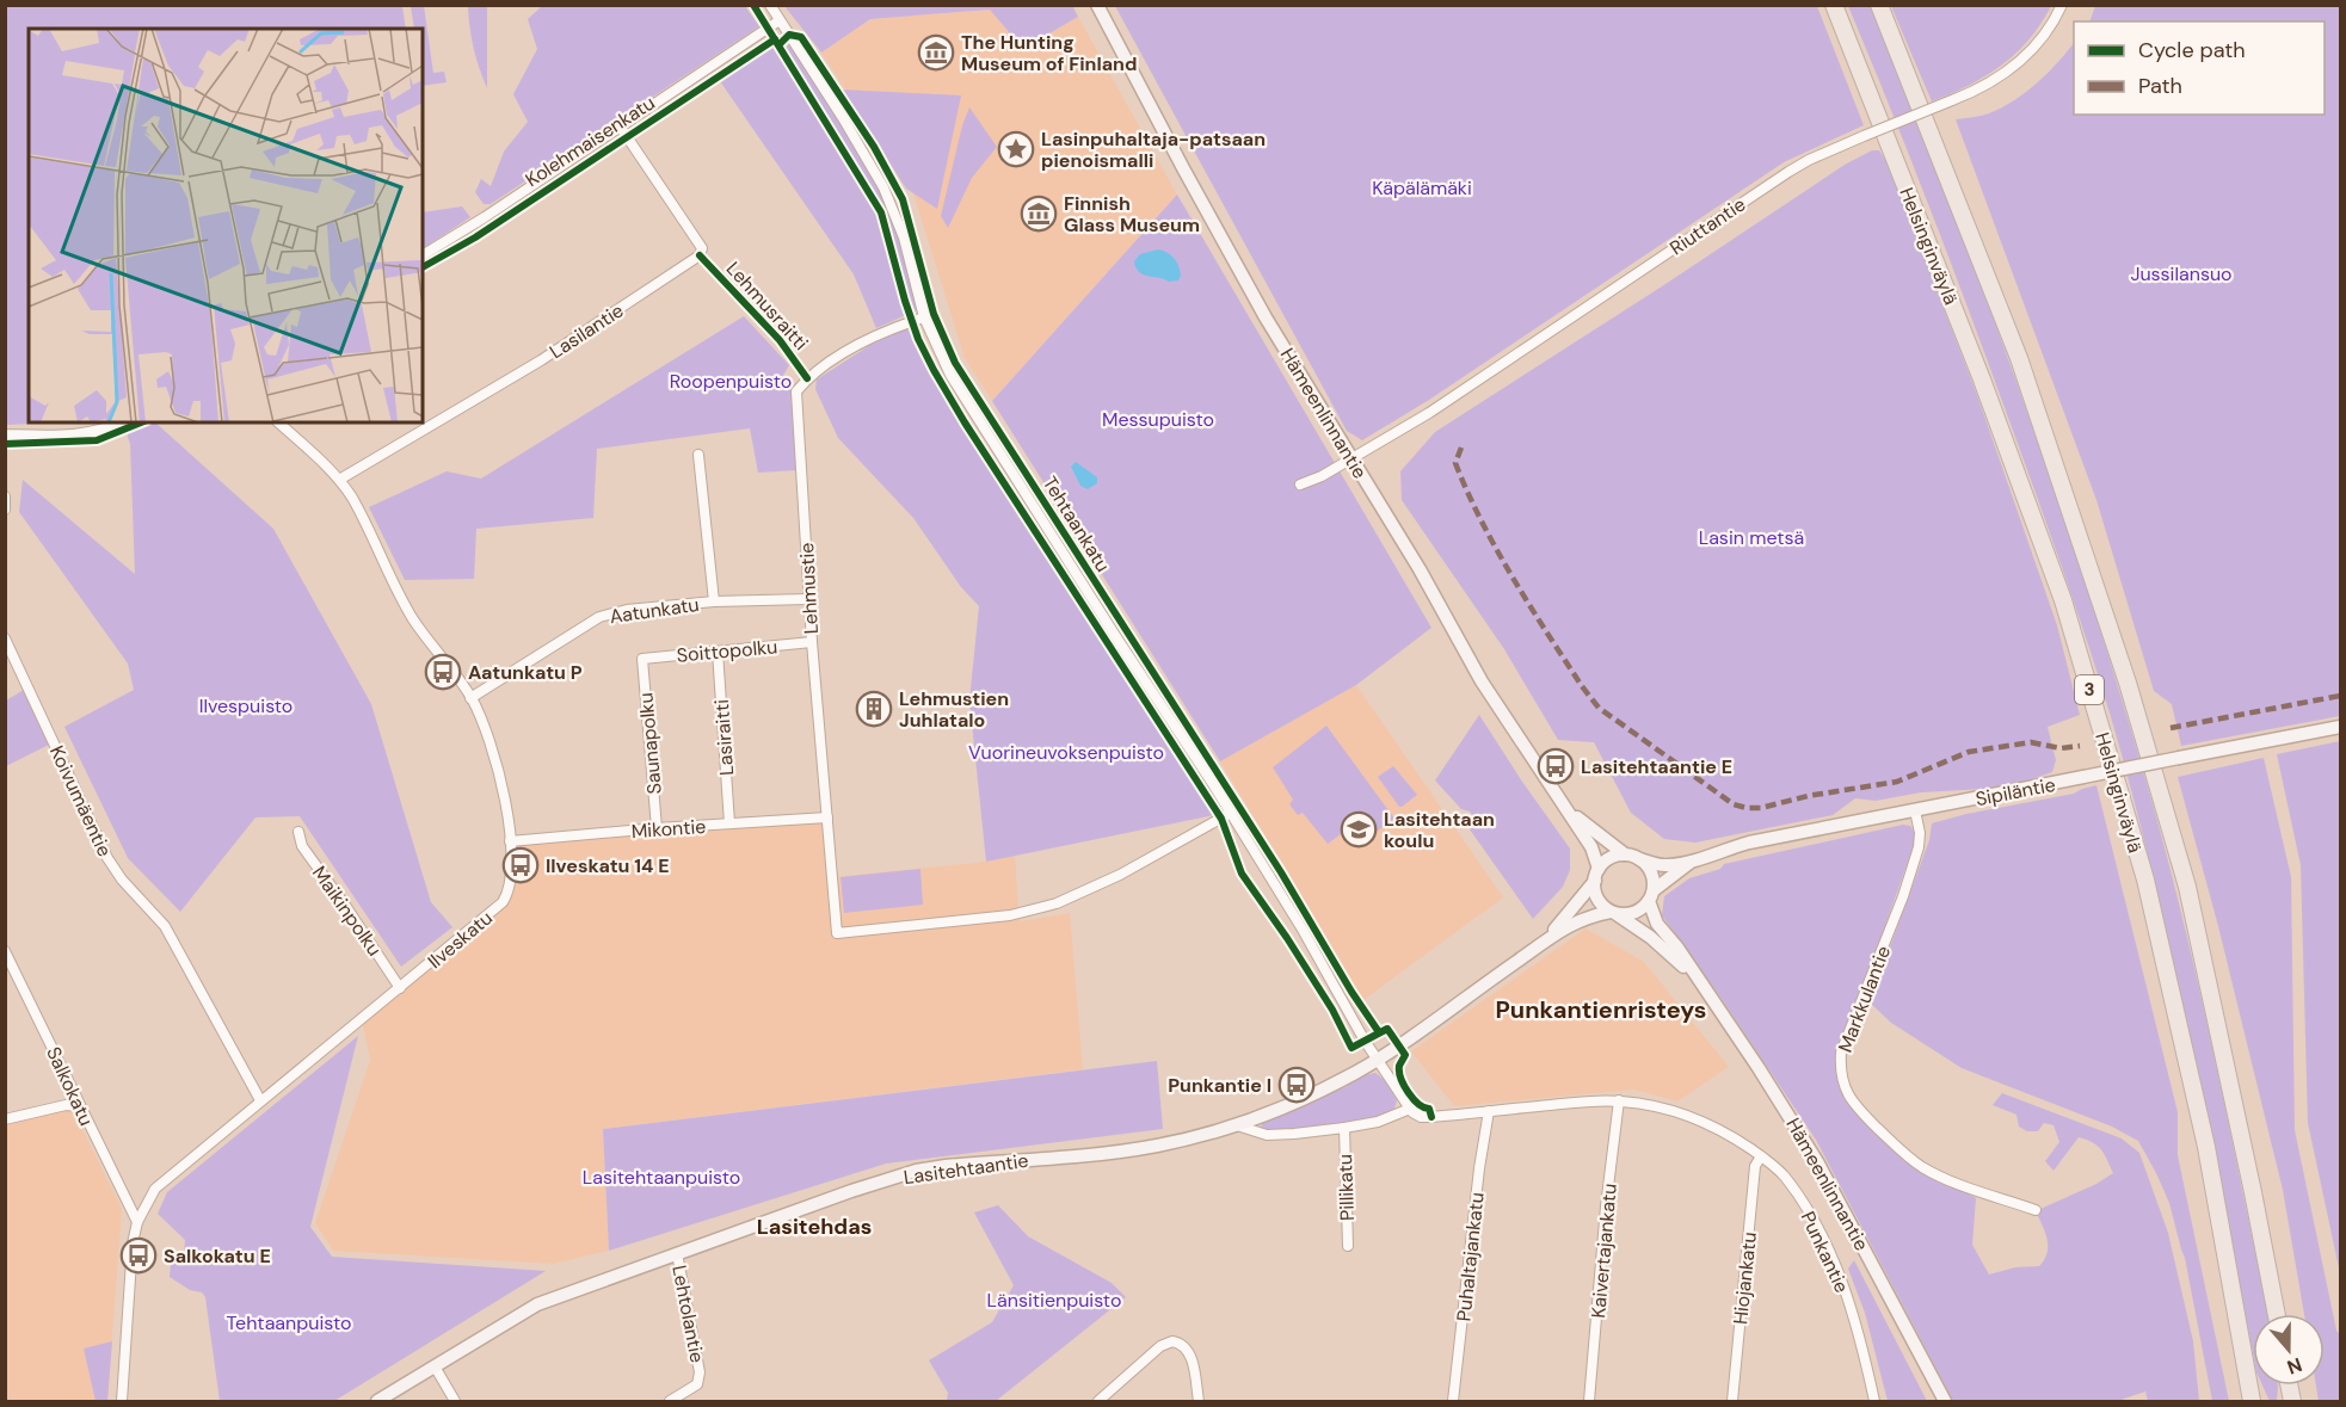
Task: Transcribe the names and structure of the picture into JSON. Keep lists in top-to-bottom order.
{
  "streets": {
    "highway": ["Helsinginväylä", "3"],
    "street": [
      "Kolehmaisenkatu",
      "Riuttantie",
      "Lasilantie",
      "Hämeenlinnantie",
      "Tehtaankatu",
      "Lehmustie",
      "Aatunkatu",
      "Soittopolku",
      "Lasiraitti",
      "Saunapolku",
      "Sipiläntie",
      "Koivumäentie",
      "Mikontie",
      "Maikinpolku",
      "Ilveskatu",
      "Markkulantie",
      "Salkokatu",
      "Lasitehtaantie",
      "Pillikatu",
      "Kaivertajankatu",
      "Punkantie",
      "Puhaltajankatu",
      "Hiojankatu",
      "Lehtolantie"
    ],
    "cycle path": ["Lehmusraitti"]
  },
  "crossings": [
    ["Kolehmaisenkatu", "Lasilantie"],
    ["Kolehmaisenkatu", "Tehtaankatu"],
    ["Riuttantie", "Hämeenlinnantie"],
    ["Lasilantie", "Ilveskatu"],
    ["Hämeenlinnantie", "Sipiläntie"],
    ["Hämeenlinnantie", "Lasitehtaantie"],
    ["Tehtaankatu", "Lehmustie"],
    ["Tehtaankatu", "Lasitehtaantie"],
    ["Lehmustie", "Soittopolku"],
    ["Lehmustie", "Mikontie"],
    ["Aatunkatu", "Ilveskatu"],
    ["Soittopolku", "Lasiraitti"],
    ["Soittopolku", "Saunapolku"],
    ["Lasiraitti", "Mikontie"],
    ["Saunapolku", "Mikontie"],
    ["Sipiläntie", "Markkulantie"],
    ["Sipiläntie", "Lasitehtaantie"],
    ["Koivumäentie", "Ilveskatu"],
    ["Mikontie", "Ilveskatu"],
    ["Maikinpolku", "Ilveskatu"],
    ["Ilveskatu", "Salkokatu"],
    ["Lasitehtaantie", "Lehtolantie"],
    ["Kaivertajankatu", "Punkantie"],
    ["Punkantie", "Puhaltajankatu"],
    ["Punkantie", "Hiojankatu"]
  ],
  "districts": ["Punkantienristeys", "Lasitehdas"],
  "parks": [
    "Käpälämäki",
    "Jussilansuo",
    "Roopenpuisto",
    "Messupuisto",
    "Lasin metsä",
    "Ilvespuisto",
    "Vuorineuvoksenpuisto",
    "Lasitehtaanpuisto",
    "Länsitienpuisto",
    "Tehtaanpuisto"
  ],
  "places": {
    "museum": ["The Hunting Museum of Finland", "Finnish Glass Museum"],
    "place": ["Lasinpuhaltaja-patsaan pienoismalli"],
    "bus stop": [
      "Aatunkatu P",
      "Lasitehtaantie E",
      "Ilveskatu 14 E",
      "Punkantie I",
      "Salkokatu E"
    ],
    "building": ["Lehmustien Juhlatalo"],
    "school or university": ["Lasitehtaan koulu"]
  },
  "legend": ["Cycle path", "Path"],
  "north": "bottom"
}
